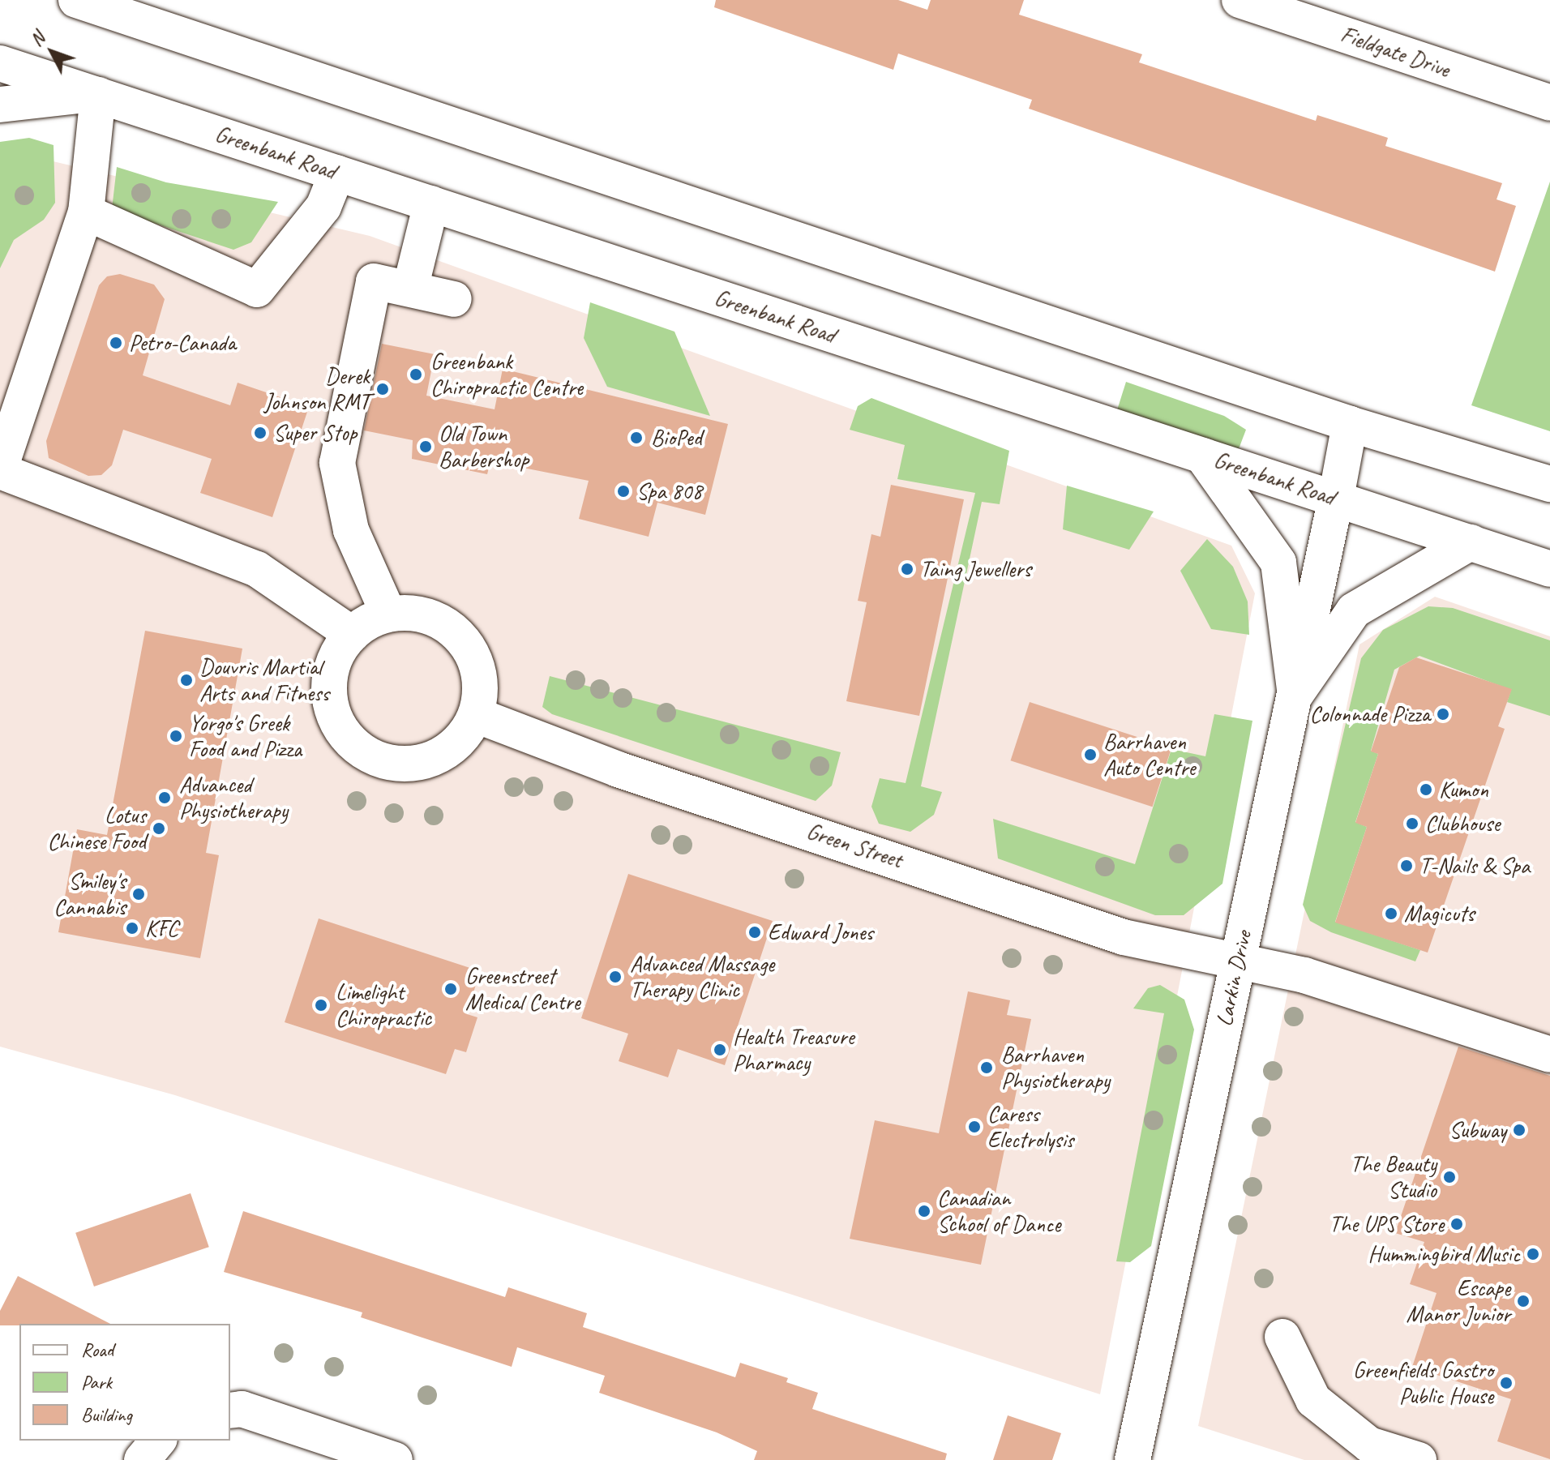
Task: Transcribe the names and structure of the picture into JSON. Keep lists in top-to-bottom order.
{
  "streets": {
    "main road": [
      "Fieldgate Drive",
      "Greenbank Road",
      "Green Street",
      "Larkin Drive"
    ]
  },
  "crossings": [
    ["Greenbank Road", "Larkin Drive"],
    ["Green Street", "Larkin Drive"]
  ],
  "places": [
    "Petro-Canada",
    "Greenbank Chiropractic Centre",
    "Derek Johnson RMT",
    "Super Stop",
    "BioPed",
    "Old Town Barbershop",
    "Spa 808",
    "Taing Jewellers",
    "Douvris Martial Arts and Fitness",
    "Colonnade Pizza",
    "Yorgo's Greek Food and Pizza",
    "Barrhaven Auto Centre",
    "Kumon",
    "Advanced Physiotherapy",
    "Clubhouse",
    "Lotus Chinese Food",
    "T-Nails & Spa",
    "Smiley's Cannabis",
    "Magicuts",
    "KFC",
    "Edward Jones",
    "Advanced Massage Therapy Clinic",
    "Greenstreet Medical Centre",
    "Limelight Chiropractic",
    "Health Treasure Pharmacy",
    "Barrhaven Physiotherapy",
    "Caress Electrolysis",
    "Subway",
    "The Beauty Studio",
    "Canadian School of Dance",
    "The UPS Store",
    "Hummingbird Music",
    "Escape Manor Junior",
    "Greenfields Gastro Public House"
  ],
  "legend": ["Road", "Park", "Building"],
  "north": "top left"
}
